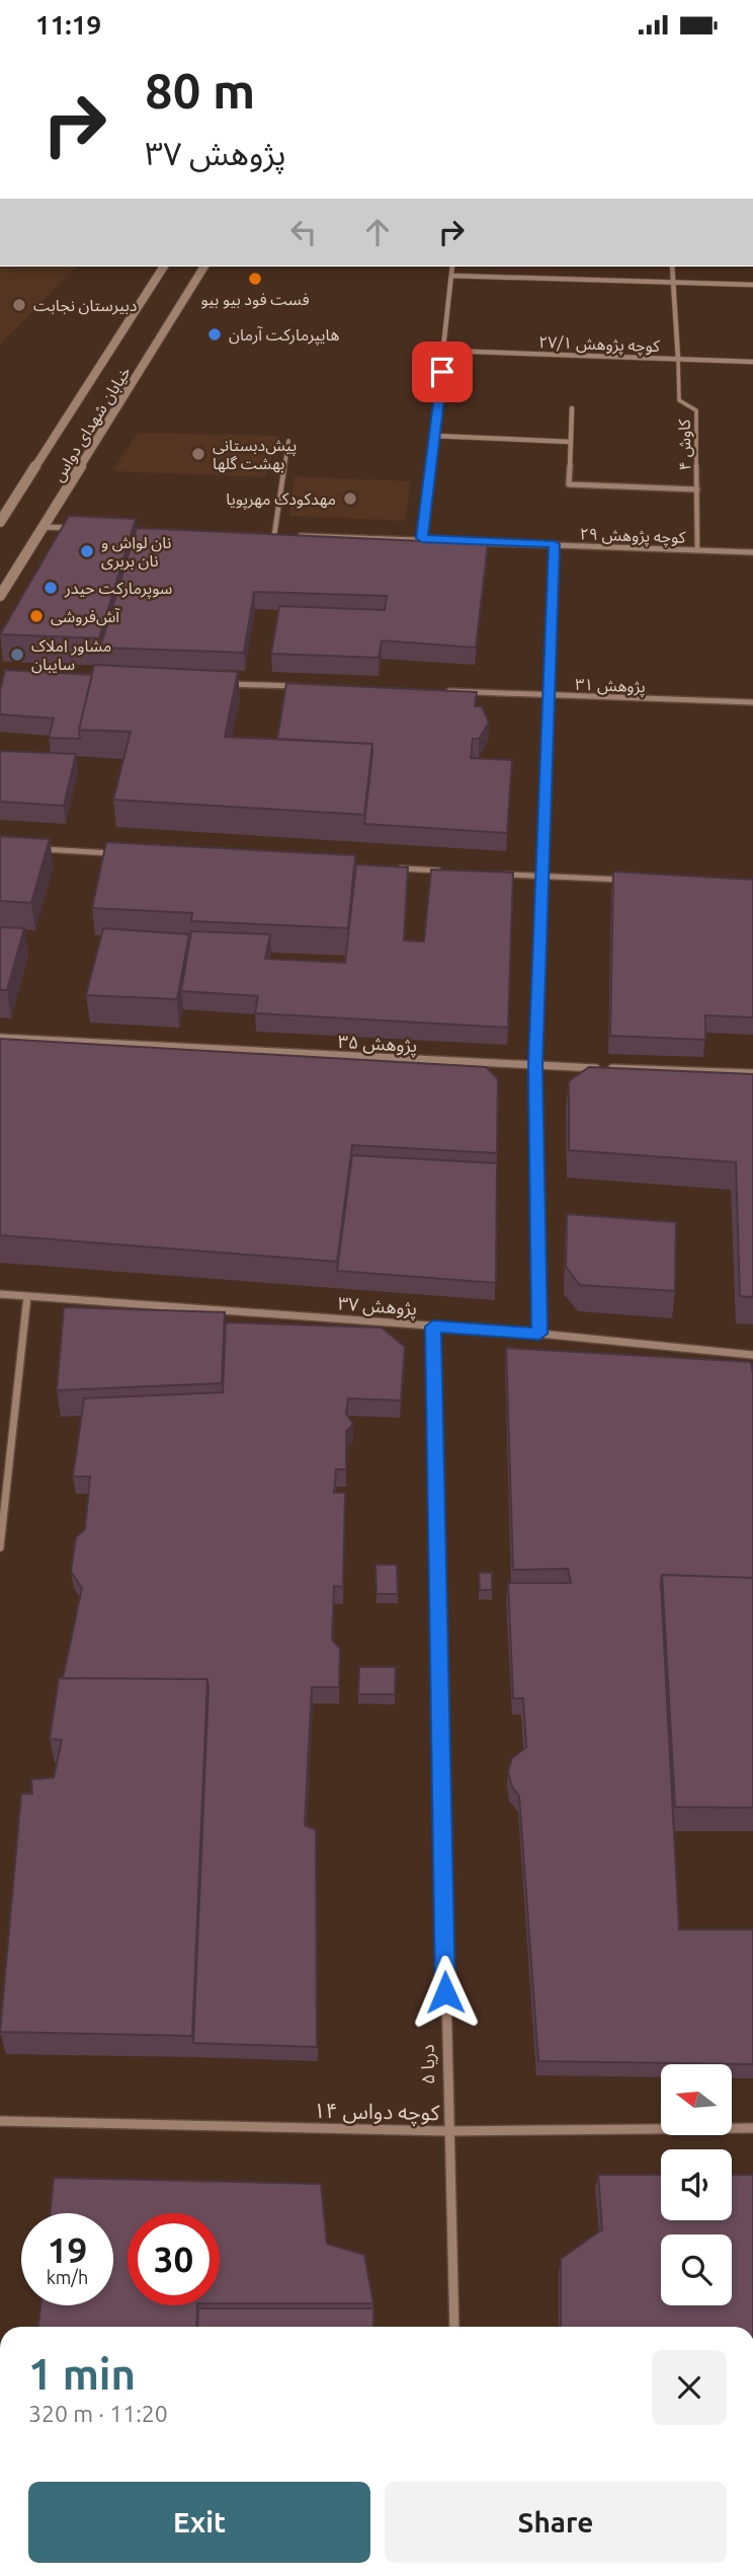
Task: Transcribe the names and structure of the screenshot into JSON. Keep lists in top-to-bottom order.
{
  "streets": {
    "street": [
      "کوچه پژوهش ۲۷/۱",
      "خیابان شهدای دواس",
      "کاوش ۴",
      "کوچه پژوهش ۲۹",
      "پژوهش ۳۱",
      "پژوهش ۳۵",
      "پژوهش ۳۷",
      "دریا ۵",
      "کوچه دواس ۱۴"
    ]
  },
  "crossings": [
    ["کوچه پژوهش ۲۷/۱", "کاوش ۴"],
    ["کاوش ۴", "کوچه پژوهش ۲۹"],
    ["پژوهش ۳۷", "دریا ۵"],
    ["دریا ۵", "کوچه دواس ۱۴"]
  ],
  "places": [
    "فست فود بیو بیو",
    "دبیرستان نجابت",
    "هایپرمارکت آرمان",
    "پیش‌دبستانی بهشت گلها",
    "مهدکودک مهرپویا",
    "نان لواش و نان بربری",
    "سوپرمارکت حیدر",
    "آش‌فروشی",
    "مشاور املاک سایبان"
  ],
  "north": "left",
  "page": {
    "status": "11:19",
    "turn": ["80 m", "پژوهش ۳۷"],
    "speed": "19 km/h",
    "limit": "30",
    "heading": ["1 min", "320 m · 11:20"],
    "buttons": ["Exit", "Share"]
  }
}
